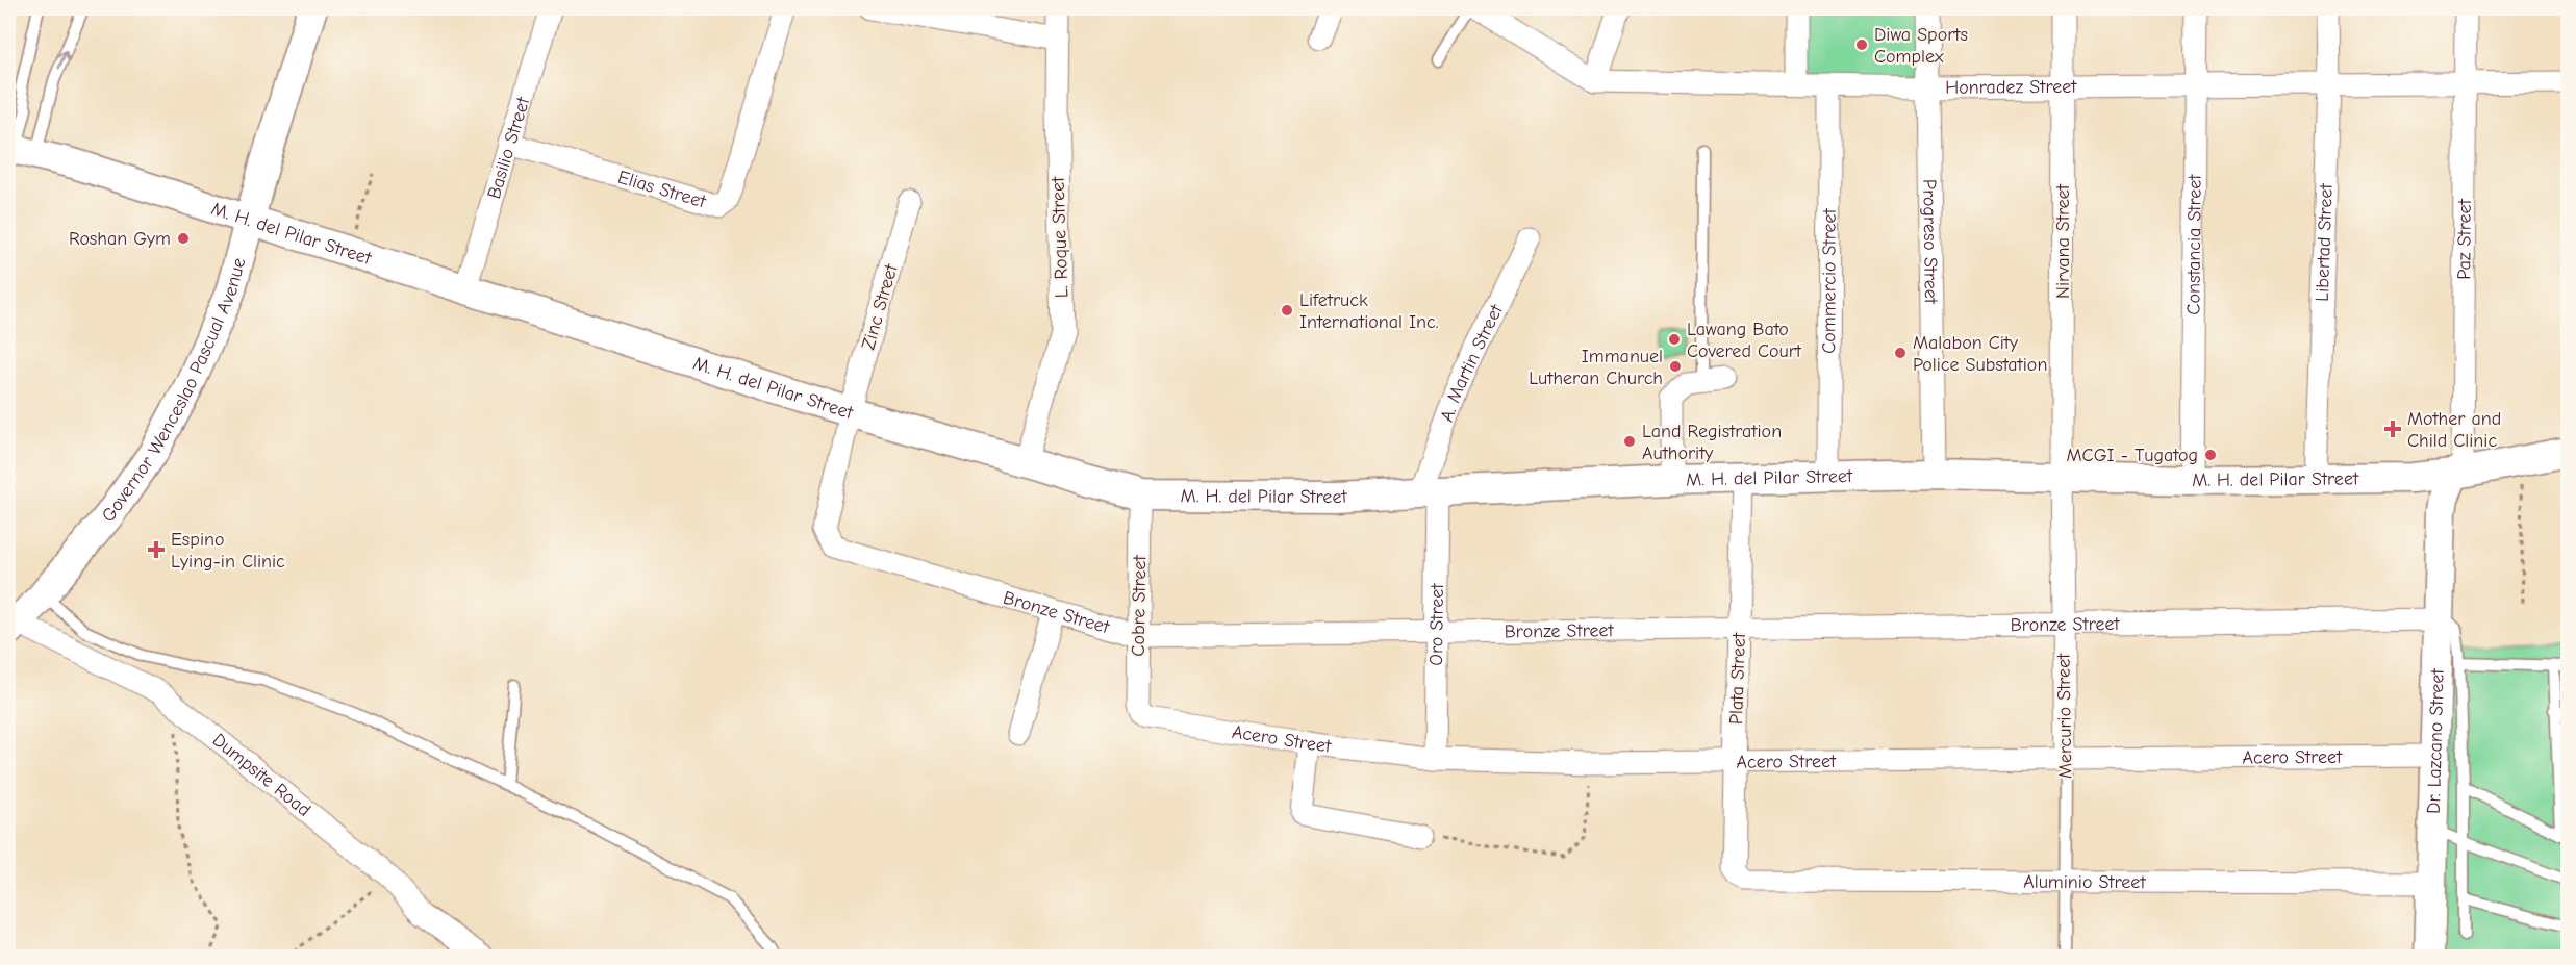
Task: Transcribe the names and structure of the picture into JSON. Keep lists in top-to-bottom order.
{
  "streets": {
    "main road": ["M. H. del Pilar Street", "Governor Wenceslao Pascual Avenue", "Dr. Lazcano Street"],
    "street": [
      "Honradez Street",
      "Basilio Street",
      "Elias Street",
      "L. Roque Street",
      "Progreso Street",
      "Paz Street",
      "Nirvana Street",
      "Libertad Street",
      "Constancia Street",
      "Commercio Street",
      "Zinc Street",
      "A. Martin Street",
      "Cobre Street",
      "Bronze Street",
      "Oro Street",
      "Plata Street",
      "Mercurio Street",
      "Acero Street",
      "Dumpsite Road",
      "Aluminio Street"
    ]
  },
  "crossings": [
    ["Honradez Street", "Progreso Street"],
    ["Honradez Street", "Paz Street"],
    ["Honradez Street", "Nirvana Street"],
    ["Honradez Street", "Libertad Street"],
    ["Honradez Street", "Constancia Street"],
    ["Honradez Street", "Commercio Street"],
    ["Basilio Street", "Elias Street"],
    ["Basilio Street", "M. H. del Pilar Street"],
    ["M. H. del Pilar Street", "L. Roque Street"],
    ["M. H. del Pilar Street", "Progreso Street"],
    ["M. H. del Pilar Street", "Paz Street"],
    ["M. H. del Pilar Street", "Nirvana Street"],
    ["M. H. del Pilar Street", "Libertad Street"],
    ["M. H. del Pilar Street", "Constancia Street"],
    ["M. H. del Pilar Street", "Commercio Street"],
    ["M. H. del Pilar Street", "Zinc Street"],
    ["M. H. del Pilar Street", "A. Martin Street"],
    ["M. H. del Pilar Street", "Governor Wenceslao Pascual Avenue"],
    ["M. H. del Pilar Street", "Cobre Street"],
    ["M. H. del Pilar Street", "Bronze Street"],
    ["M. H. del Pilar Street", "Oro Street"],
    ["M. H. del Pilar Street", "Plata Street"],
    ["M. H. del Pilar Street", "Mercurio Street"],
    ["M. H. del Pilar Street", "Dr. Lazcano Street"],
    ["Paz Street", "Dr. Lazcano Street"],
    ["Nirvana Street", "Mercurio Street"],
    ["Zinc Street", "Bronze Street"],
    ["A. Martin Street", "Oro Street"],
    ["Governor Wenceslao Pascual Avenue", "Dumpsite Road"],
    ["Cobre Street", "Bronze Street"],
    ["Cobre Street", "Acero Street"],
    ["Bronze Street", "Oro Street"],
    ["Bronze Street", "Plata Street"],
    ["Bronze Street", "Mercurio Street"],
    ["Bronze Street", "Dr. Lazcano Street"],
    ["Oro Street", "Acero Street"],
    ["Plata Street", "Acero Street"],
    ["Plata Street", "Aluminio Street"],
    ["Mercurio Street", "Acero Street"],
    ["Mercurio Street", "Aluminio Street"],
    ["Acero Street", "Dr. Lazcano Street"],
    ["Dr. Lazcano Street", "Aluminio Street"]
  ],
  "places": {
    "other": [
      "Diwa Sports Complex",
      "Roshan Gym",
      "Lifetruck International Inc.",
      "Lawang Bato Covered Court",
      "Malabon City Police Substation",
      "Immanuel Lutheran Church",
      "Land Registration Authority",
      "MCGI - Tugatog"
    ],
    "health": ["Mother and Child Clinic", "Espino Lying-in Clinic"]
  }
}
